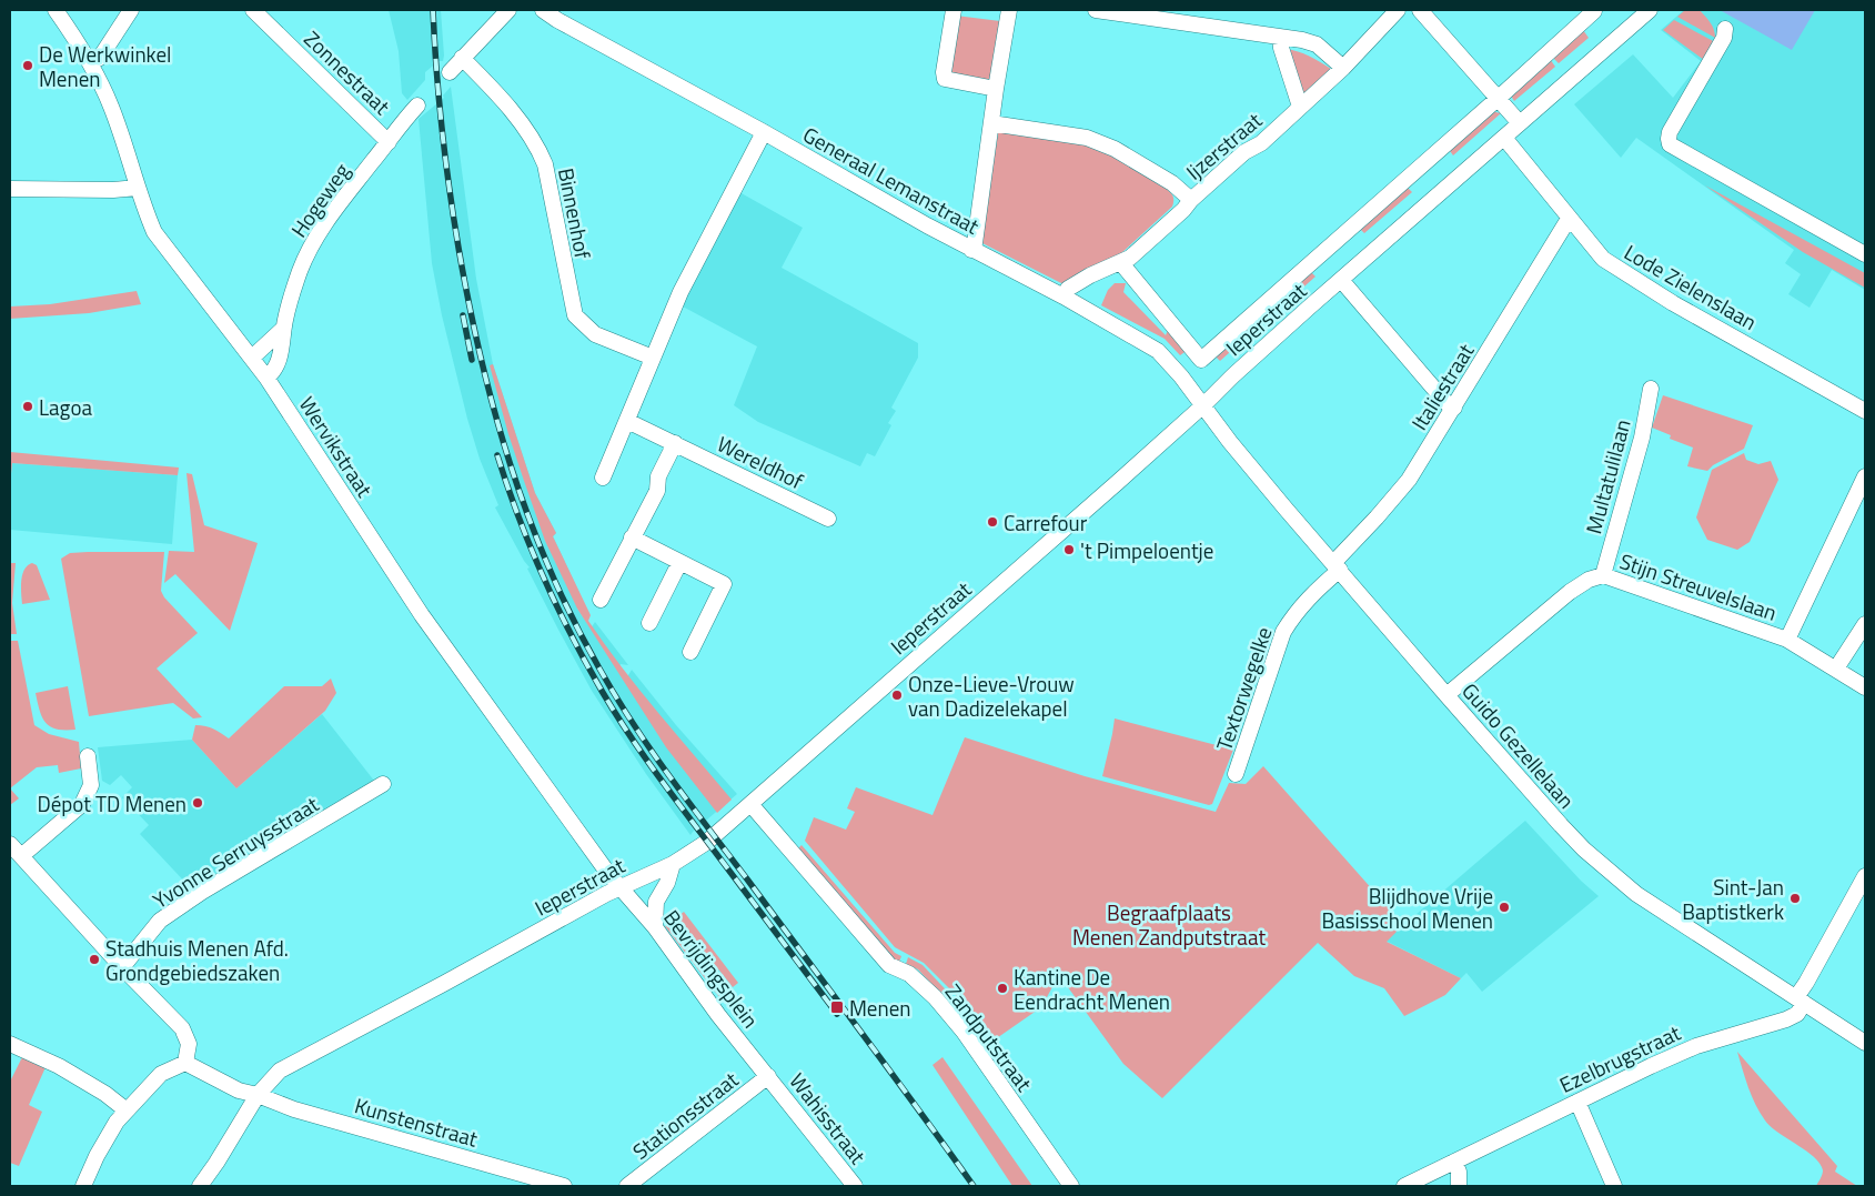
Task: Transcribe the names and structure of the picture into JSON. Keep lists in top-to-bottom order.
{
  "streets": {
    "street": [
      "Zonnestraat",
      "Ijzerstraat",
      "Generaal Lemanstraat",
      "Hogeweg",
      "Binnenhof",
      "Lode Zielenslaan",
      "Ieperstraat",
      "Italiestraat",
      "Wervikstraat",
      "Wereldhof",
      "Multatulilaan",
      "Stijn Streuvelslaan",
      "Textorwegelke",
      "Guido Gezellelaan",
      "Yvonne Serruysstraat",
      "Bevrijdingsplein",
      "Zandputstraat",
      "Ezelbrugstraat",
      "Stationsstraat",
      "Wahisstraat",
      "Kunstenstraat"
    ]
  },
  "crossings": [
    ["Zonnestraat", "Hogeweg"],
    ["Ijzerstraat", "Generaal Lemanstraat"],
    ["Ijzerstraat", "Ieperstraat"],
    ["Generaal Lemanstraat", "Ieperstraat"],
    ["Generaal Lemanstraat", "Guido Gezellelaan"],
    ["Hogeweg", "Wervikstraat"],
    ["Lode Zielenslaan", "Ieperstraat"],
    ["Lode Zielenslaan", "Italiestraat"],
    ["Ieperstraat", "Wervikstraat"],
    ["Ieperstraat", "Guido Gezellelaan"],
    ["Ieperstraat", "Bevrijdingsplein"],
    ["Ieperstraat", "Zandputstraat"],
    ["Ieperstraat", "Kunstenstraat"],
    ["Italiestraat", "Textorwegelke"],
    ["Italiestraat", "Guido Gezellelaan"],
    ["Wervikstraat", "Bevrijdingsplein"],
    ["Multatulilaan", "Stijn Streuvelslaan"],
    ["Stijn Streuvelslaan", "Guido Gezellelaan"],
    ["Textorwegelke", "Guido Gezellelaan"],
    ["Guido Gezellelaan", "Ezelbrugstraat"],
    ["Bevrijdingsplein", "Stationsstraat"],
    ["Bevrijdingsplein", "Wahisstraat"],
    ["Stationsstraat", "Wahisstraat"]
  ],
  "parks": ["Begraafplaats Menen Zandputstraat"],
  "places": {
    "other": [
      "De Werkwinkel Menen",
      "Lagoa",
      "Carrefour",
      "'t Pimpeloentje",
      "Onze-Lieve-Vrouw van Dadizelekapel",
      "Dépot TD Menen",
      "Sint-Jan Baptistkerk",
      "Blijdhove Vrije Basisschool Menen",
      "Stadhuis Menen Afd. Grondgebiedszaken",
      "Kantine De Eendracht Menen"
    ],
    "transit": ["Menen"]
  }
}
